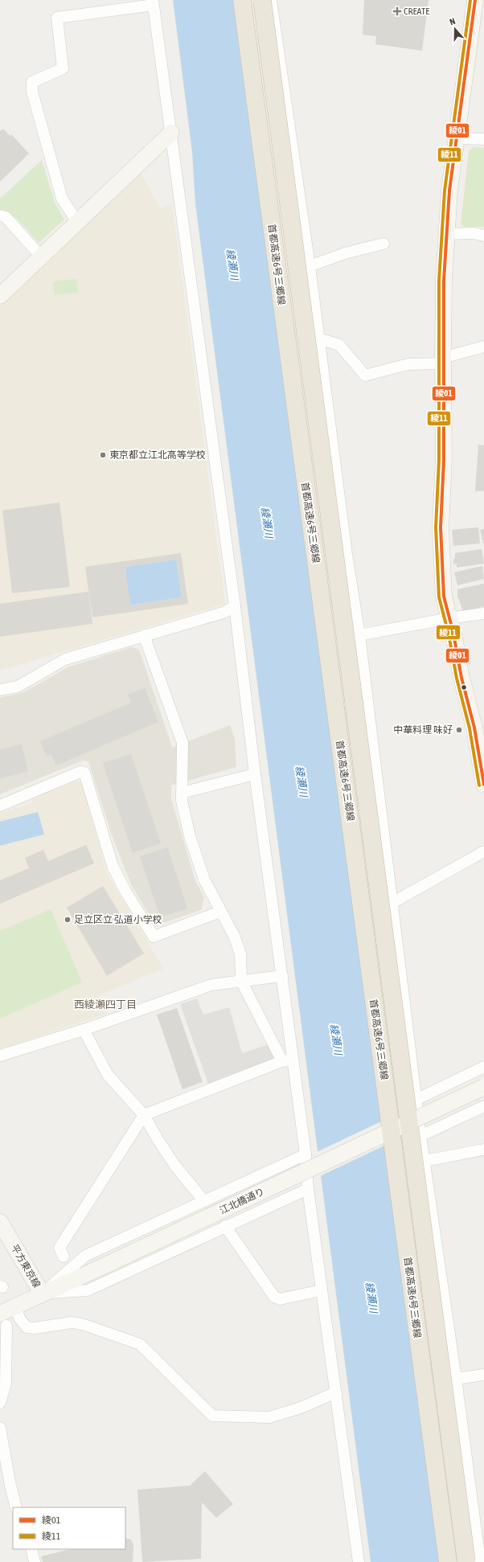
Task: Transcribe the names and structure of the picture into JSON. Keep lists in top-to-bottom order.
{
  "streets": {
    "highway": ["首都高速6号三郷線"],
    "street": ["江北橋通り", "平方東京線"]
  },
  "crossings": [
    ["江北橋通り", "平方東京線"]
  ],
  "districts": ["西綾瀬四丁目"],
  "water": ["綾瀬川"],
  "places": {
    "health": ["CREATE"],
    "other": ["東京都立江北高等学校", "中華料理 味好", "足立区立 弘道小学校"]
  },
  "lines": ["transit line 綾01", "transit line 綾11"],
  "legend": ["綾01", "綾11"],
  "north": "top"
}
